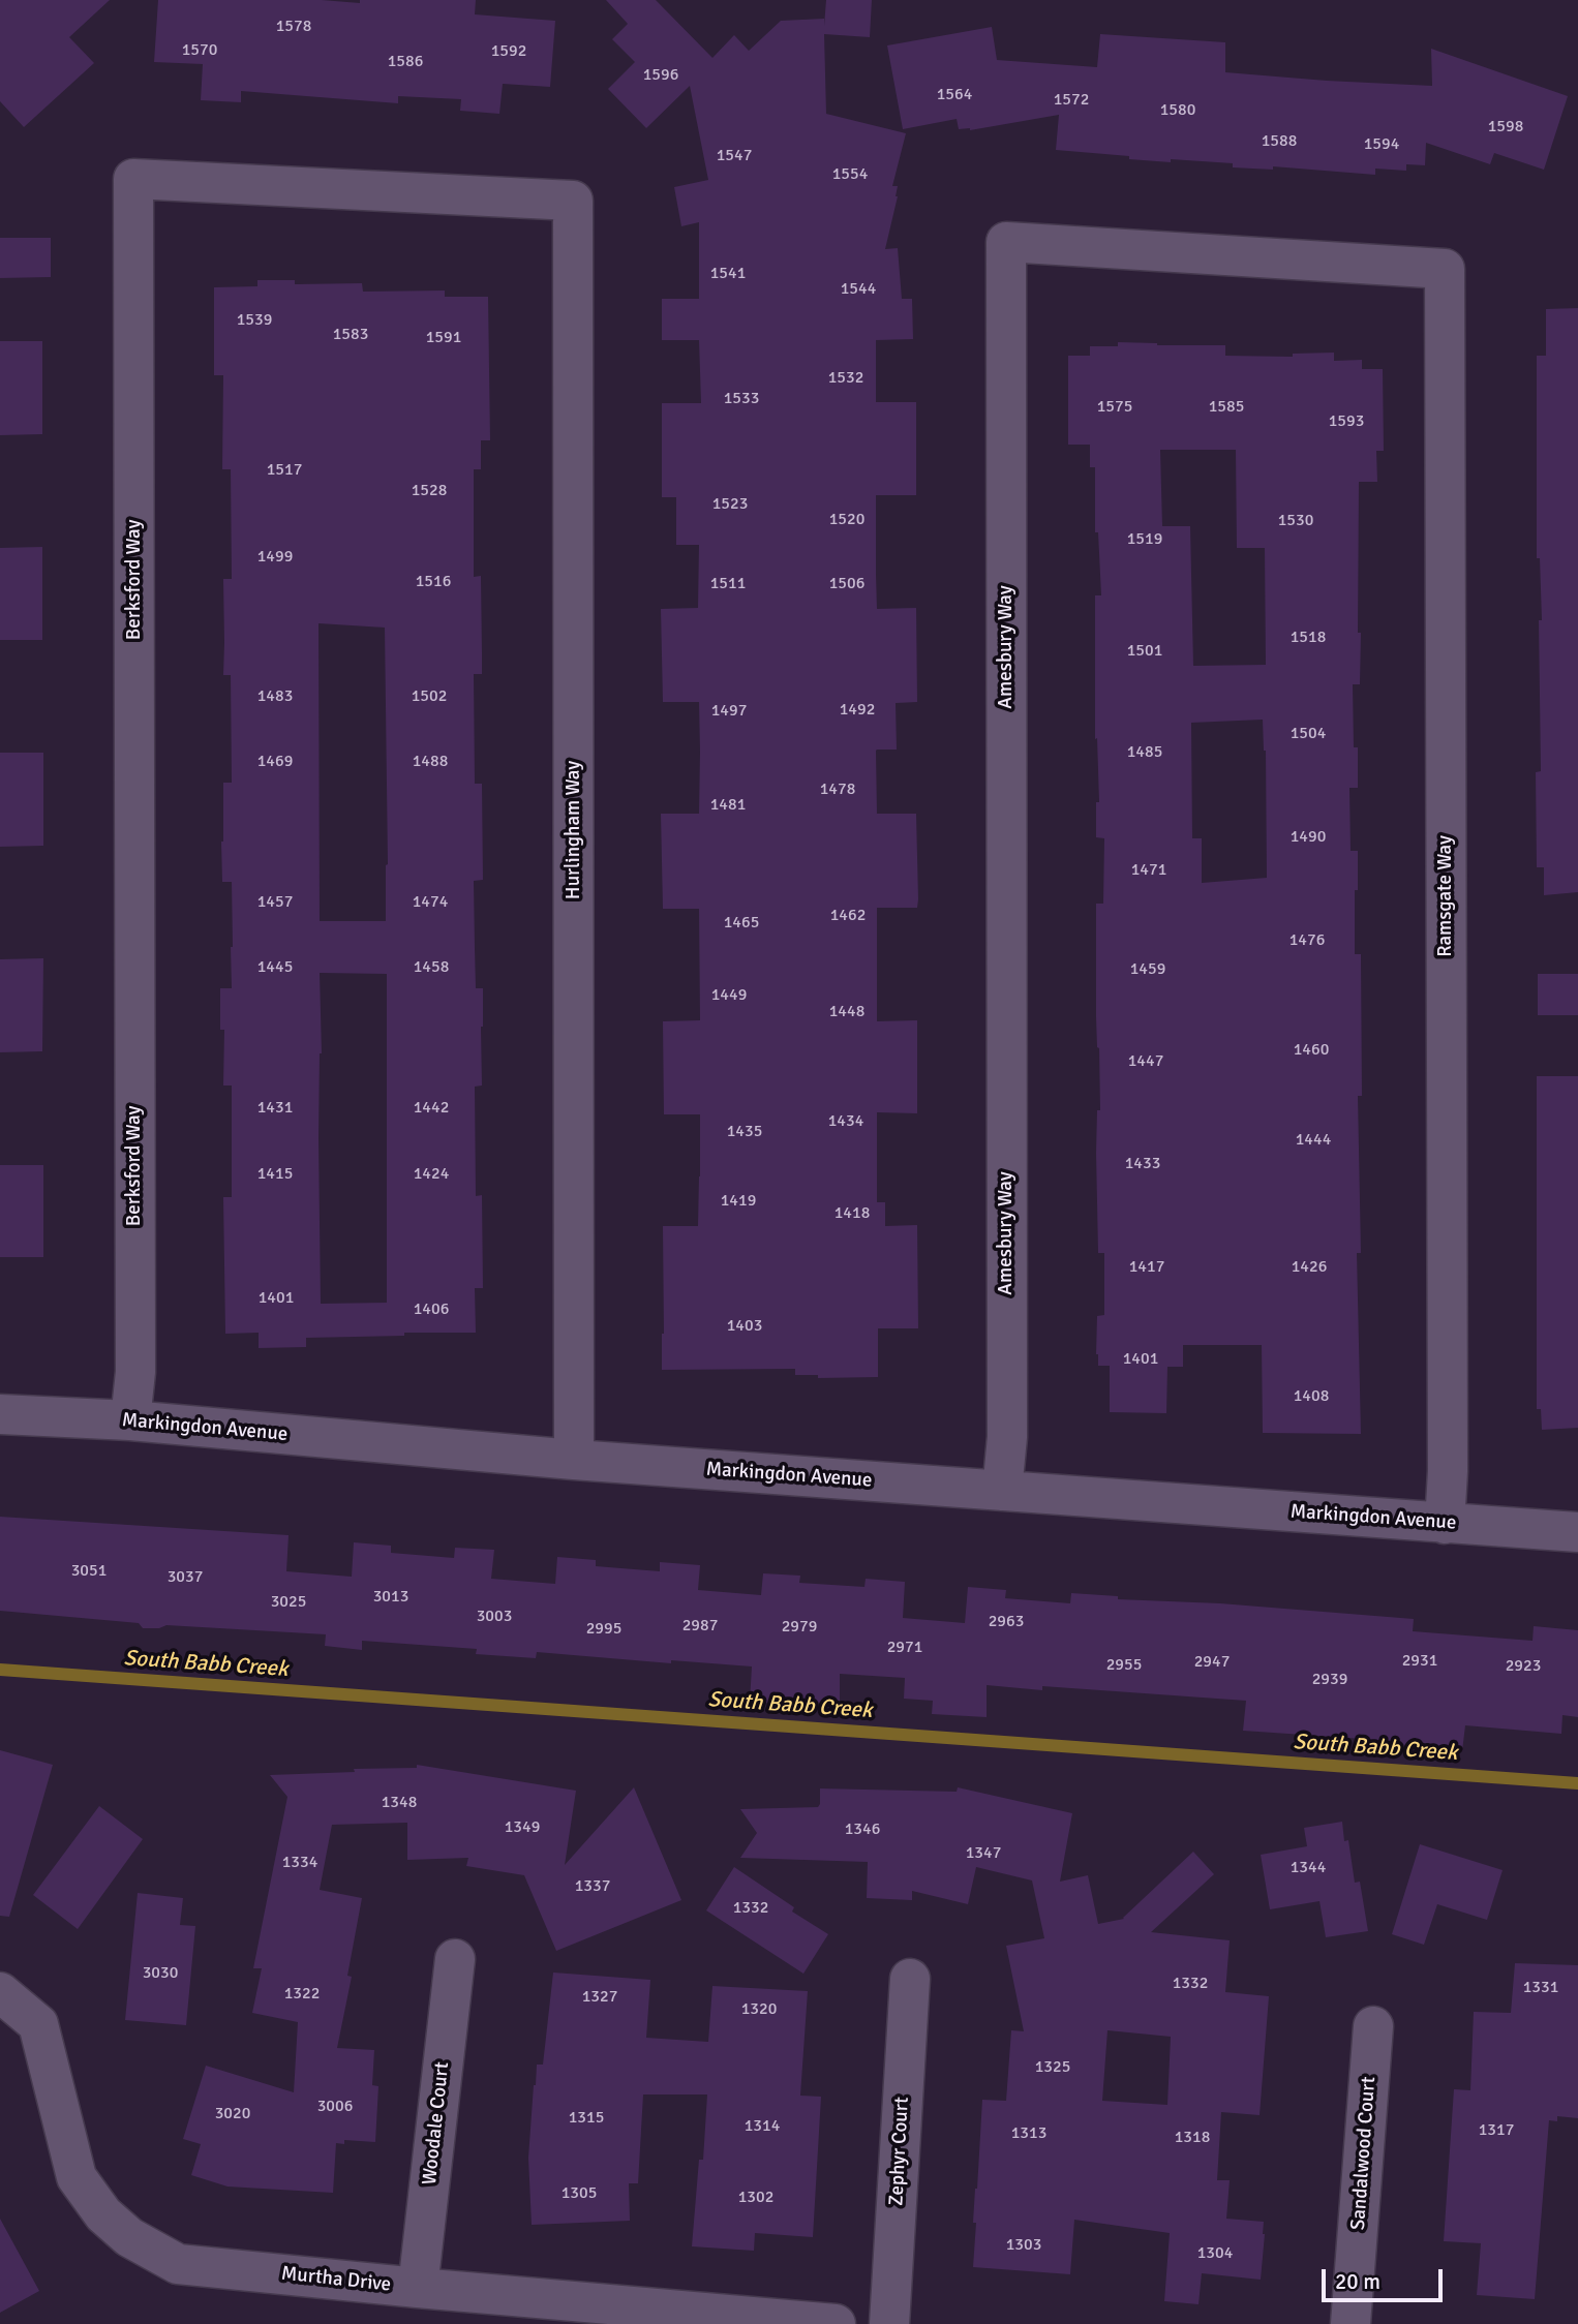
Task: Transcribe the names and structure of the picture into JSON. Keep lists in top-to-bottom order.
{
  "streets": {
    "street": [
      "Berksford Way",
      "Amesbury Way",
      "Hurlingham Way",
      "Ramsgate Way",
      "Markingdon Avenue",
      "Woodale Court",
      "Zephyr Court",
      "Sandalwood Court",
      "Murtha Drive"
    ]
  },
  "crossings": [
    ["Berksford Way", "Hurlingham Way"],
    ["Berksford Way", "Markingdon Avenue"],
    ["Amesbury Way", "Ramsgate Way"],
    ["Amesbury Way", "Markingdon Avenue"],
    ["Hurlingham Way", "Markingdon Avenue"],
    ["Ramsgate Way", "Markingdon Avenue"],
    ["Woodale Court", "Murtha Drive"]
  ],
  "water": ["South Babb Creek"],
  "house_numbers": [
    "1578",
    "1570",
    "1592",
    "1586",
    "1596",
    "1564",
    "1572",
    "1580",
    "1598",
    "1588",
    "1594",
    "1547",
    "1554",
    "1541",
    "1544",
    "1539",
    "1583",
    "1591",
    "1532",
    "1533",
    "1575",
    "1585",
    "1593",
    "1517",
    "1528",
    "1523",
    "1520",
    "1530",
    "1519",
    "1499",
    "1516",
    "1511",
    "1506",
    "1518",
    "1501",
    "1483",
    "1502",
    "1492",
    "1497",
    "1504",
    "1485",
    "1469",
    "1488",
    "1478",
    "1481",
    "1490",
    "1471",
    "1457",
    "1474",
    "1462",
    "1465",
    "1476",
    "1445",
    "1458",
    "1459",
    "1449",
    "1448",
    "1460",
    "1447",
    "1431",
    "1442",
    "1434",
    "1435",
    "1444",
    "1433",
    "1415",
    "1424",
    "1419",
    "1418",
    "1417",
    "1426",
    "1401",
    "1406",
    "1403",
    "1401",
    "1408",
    "3051",
    "3037",
    "3013",
    "3025",
    "3003",
    "2963",
    "2987",
    "2979",
    "2995",
    "2971",
    "2931",
    "2947",
    "2955",
    "2923",
    "2939",
    "1348",
    "1349",
    "1346",
    "1347",
    "1334",
    "1344",
    "1337",
    "1332",
    "3030",
    "1332",
    "1331",
    "1322",
    "1327",
    "1320",
    "1325",
    "3006",
    "3020",
    "1315",
    "1314",
    "1317",
    "1313",
    "1318",
    "1305",
    "1302",
    "1303",
    "1304"
  ],
  "scale_bar": "20 m"
}
